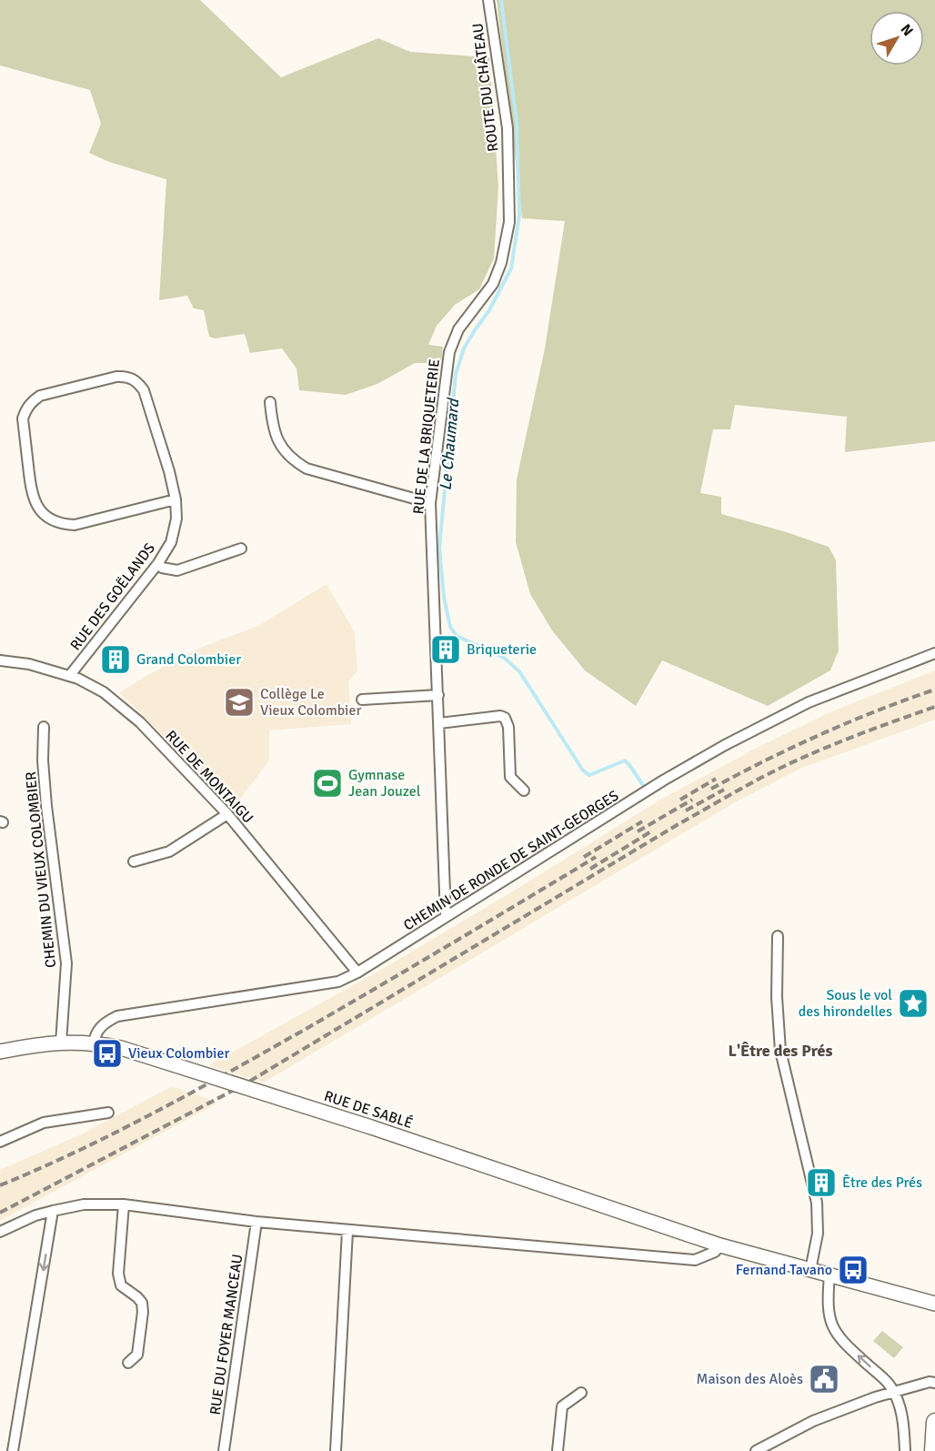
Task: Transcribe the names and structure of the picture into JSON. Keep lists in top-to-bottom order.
{
  "streets": {
    "main road": ["RUE DE SABLÉ"],
    "street": [
      "ROUTE DU CHÂTEAU",
      "RUE DE LA BRIQUETERIE",
      "RUE DES GOËLANDS",
      "RUE DE MONTAIGU",
      "CHEMIN DE RONDE DE SAINT-GEORGES",
      "CHEMIN DU VIEUX COLOMBIER",
      "RUE DU FOYER MANCEAU"
    ]
  },
  "crossings": [
    ["ROUTE DU CHÂTEAU", "RUE DE LA BRIQUETERIE"],
    ["RUE DE LA BRIQUETERIE", "CHEMIN DE RONDE DE SAINT-GEORGES"],
    ["RUE DES GOËLANDS", "RUE DE MONTAIGU"],
    ["RUE DE MONTAIGU", "CHEMIN DE RONDE DE SAINT-GEORGES"],
    ["CHEMIN DE RONDE DE SAINT-GEORGES", "RUE DE SABLÉ"],
    ["CHEMIN DU VIEUX COLOMBIER", "RUE DE SABLÉ"]
  ],
  "districts": ["L'Être des Prés"],
  "water": ["Le Chaumard"],
  "places": {
    "building": ["Briqueterie", "Grand Colombier", "Être des Prés"],
    "school or university": ["Collège Le Vieux Colombier"],
    "sports": ["Gymnase Jean Jouzel"],
    "place": ["Sous le vol des hirondelles"],
    "bus stop": ["Vieux Colombier", "Fernand Tavano"],
    "public building": ["Maison des Aloès"]
  },
  "north": "top right"
}
